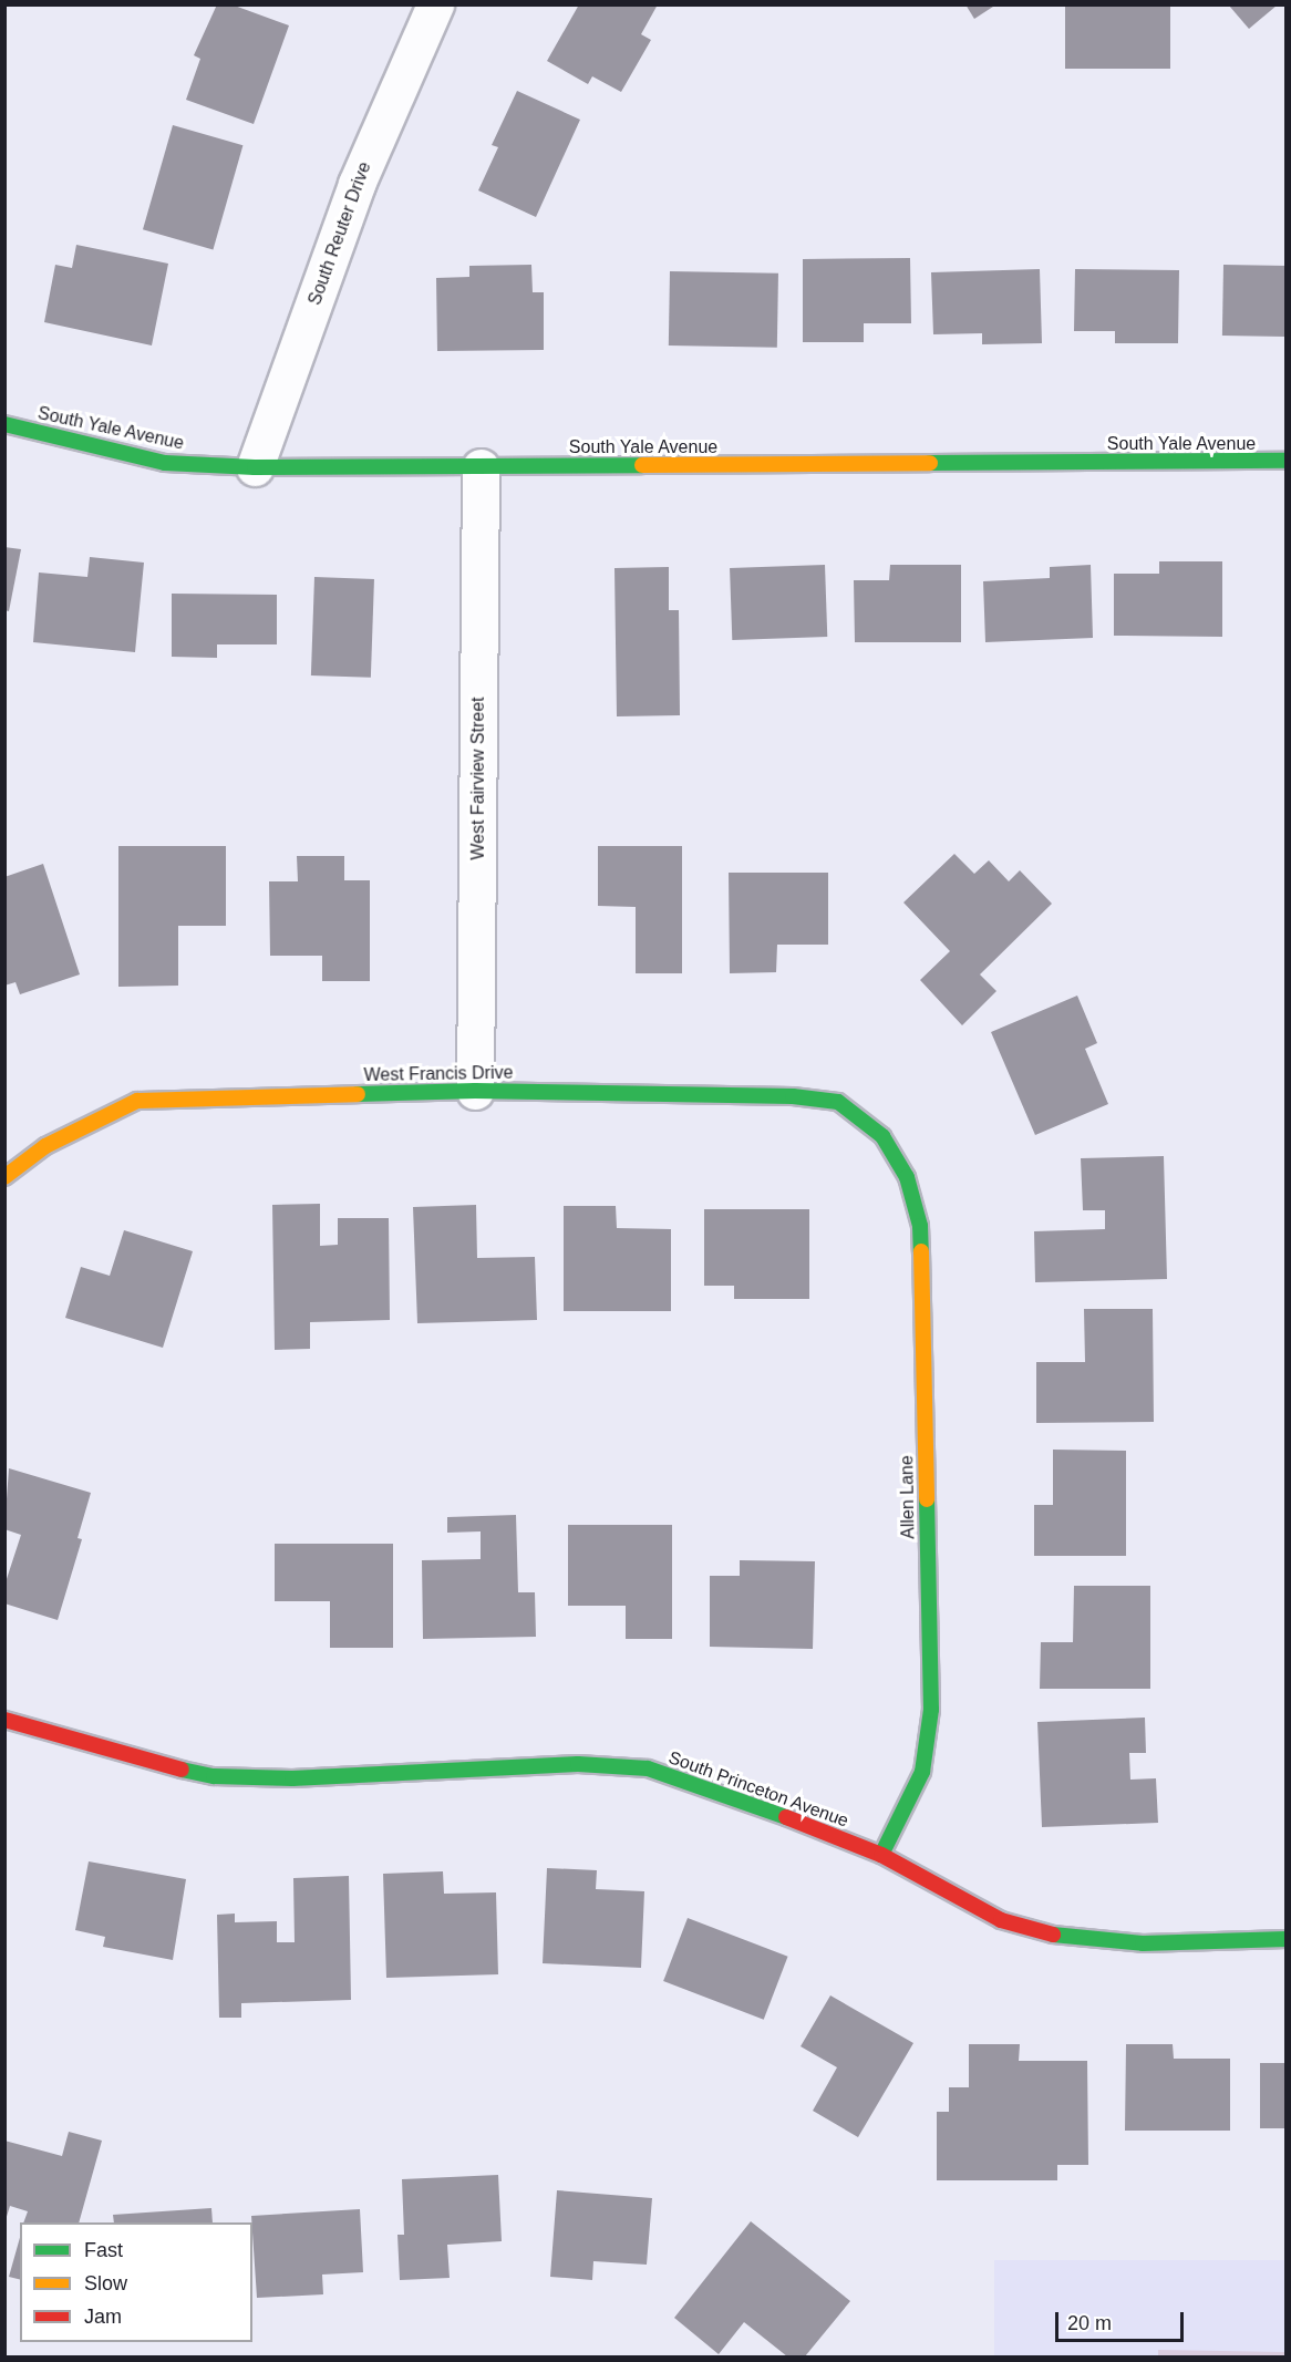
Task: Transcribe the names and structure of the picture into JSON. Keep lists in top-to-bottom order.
{
  "streets": {
    "street": [
      "South Reuter Drive",
      "South Yale Avenue",
      "West Fairview Street",
      "West Francis Drive",
      "Allen Lane",
      "South Princeton Avenue"
    ]
  },
  "crossings": [
    ["South Reuter Drive", "South Yale Avenue"],
    ["South Yale Avenue", "West Fairview Street"],
    ["West Fairview Street", "West Francis Drive"],
    ["West Francis Drive", "Allen Lane"],
    ["Allen Lane", "South Princeton Avenue"]
  ],
  "legend": ["Fast", "Slow", "Jam"],
  "scale_bar": "20 m"
}
